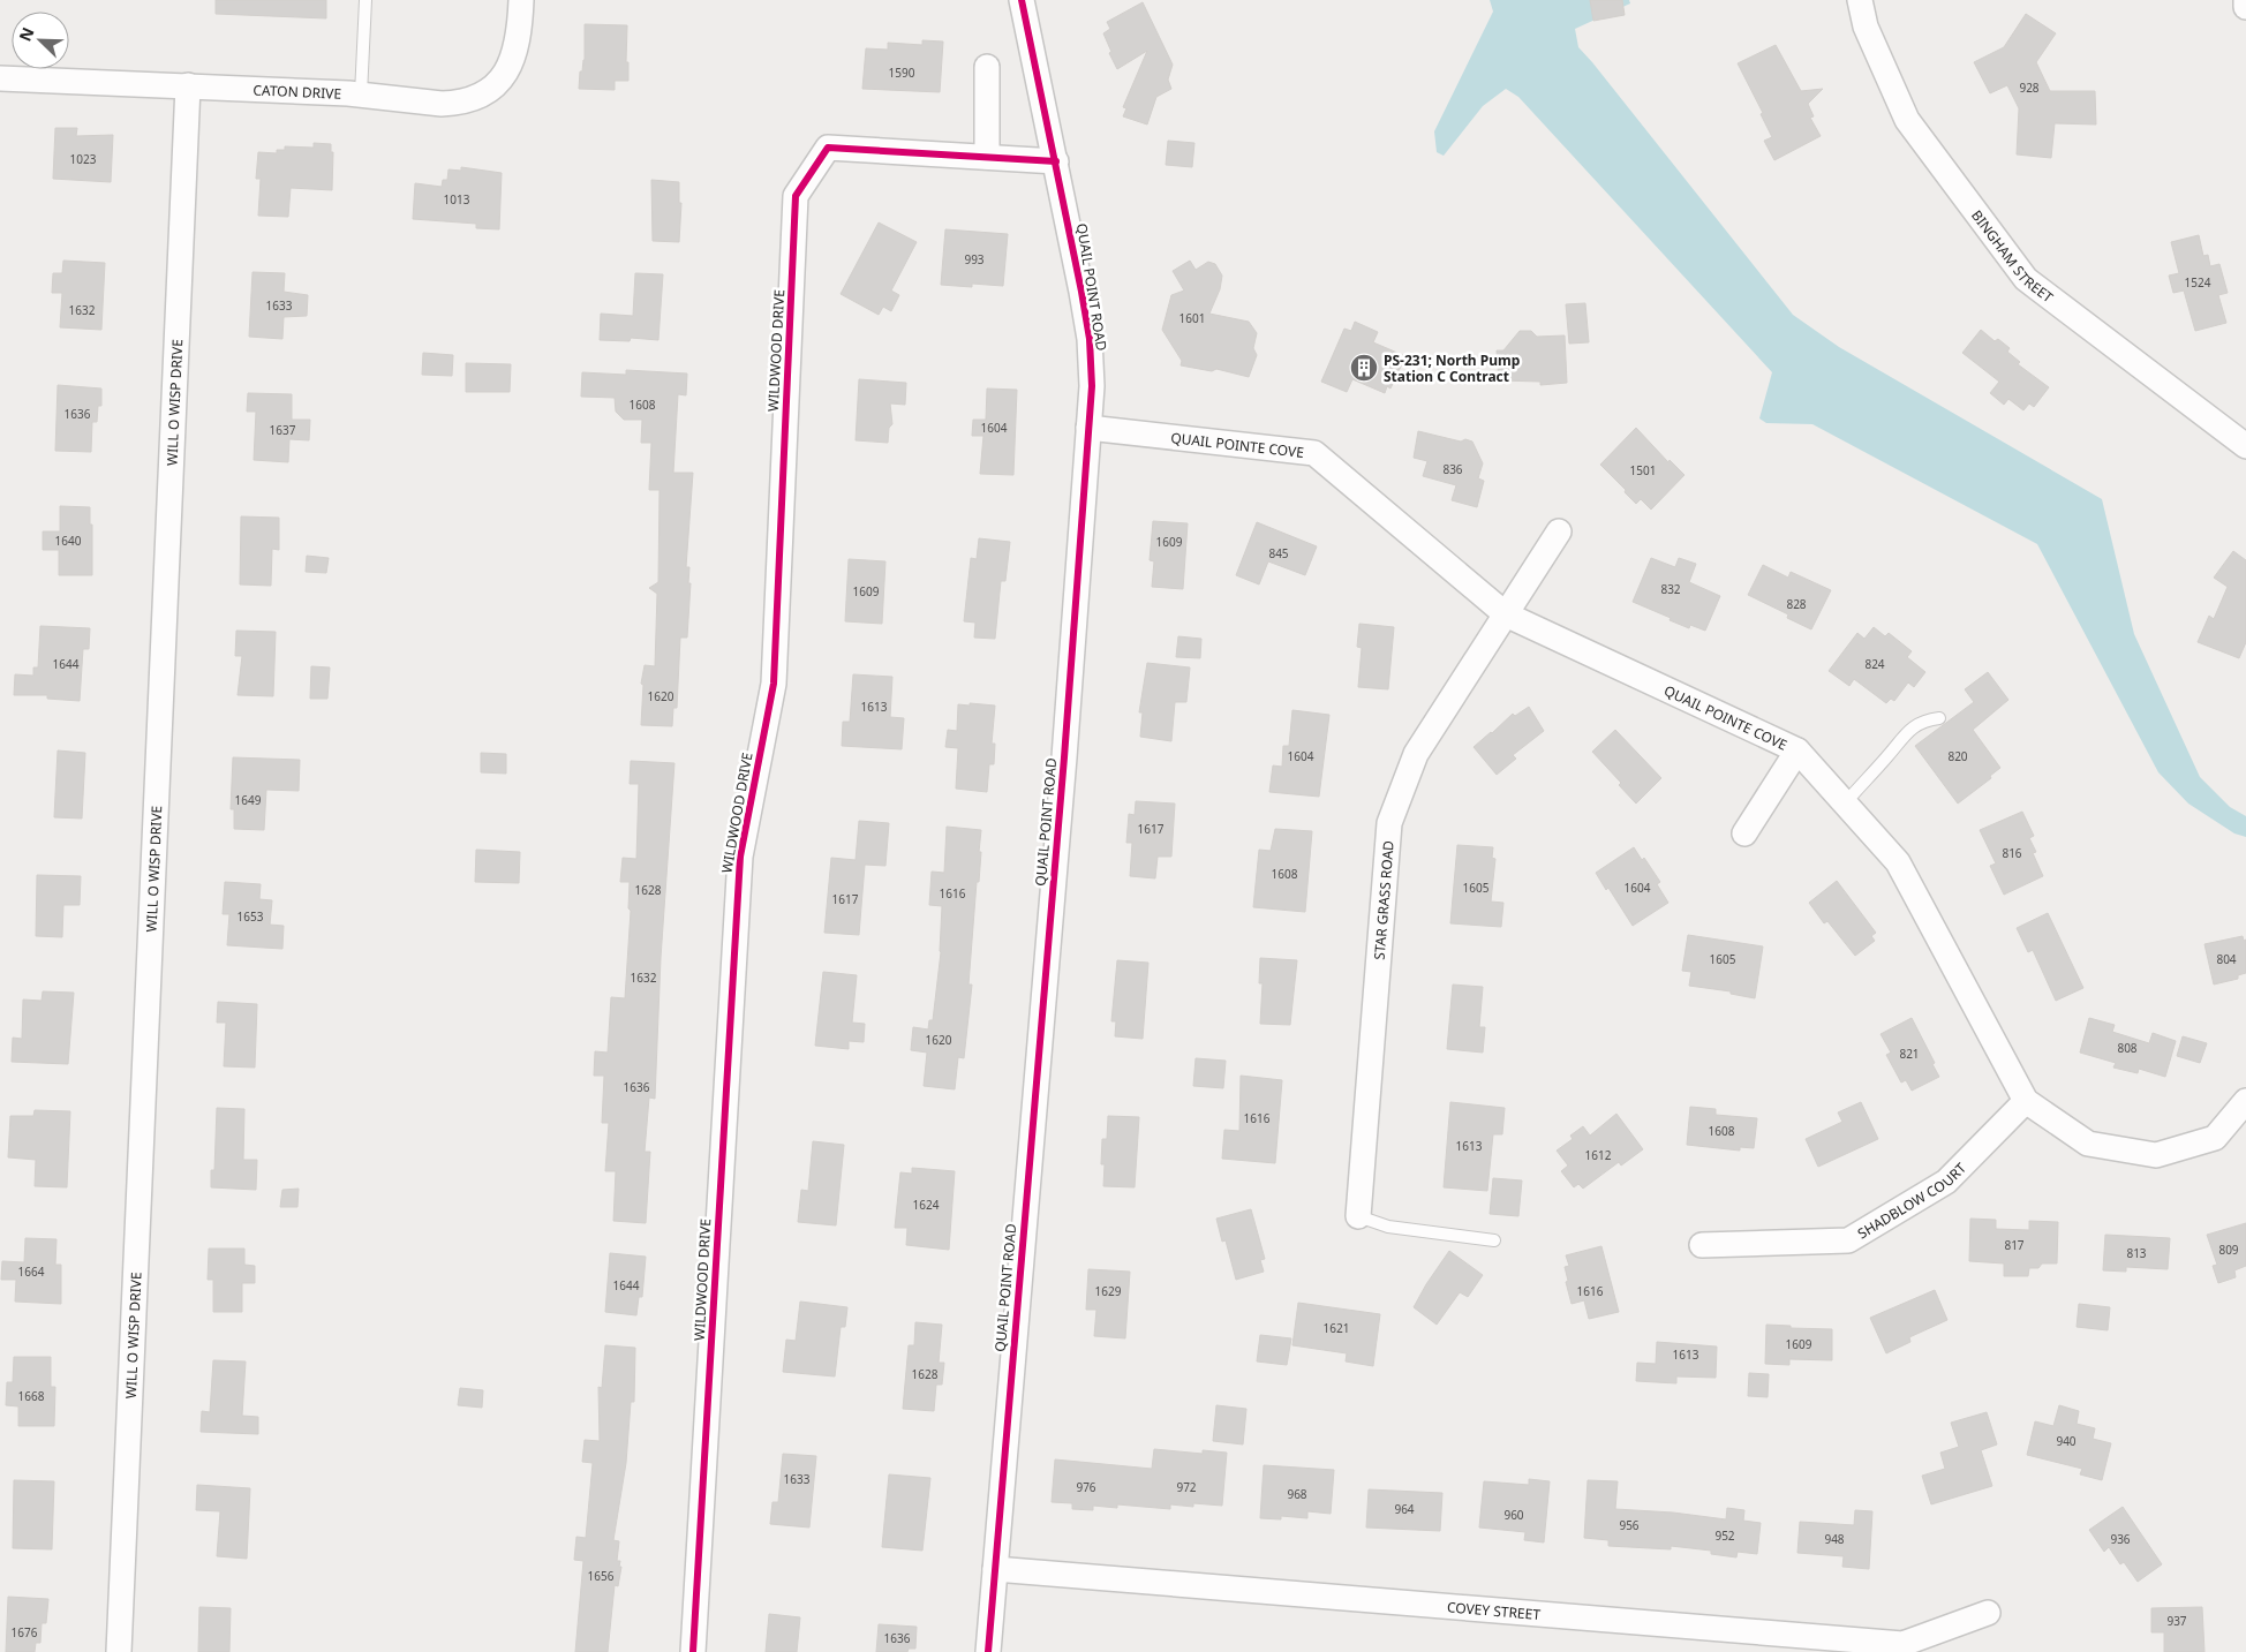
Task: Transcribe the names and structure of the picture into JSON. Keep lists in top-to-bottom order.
{
  "streets": {
    "street": [
      "CATON DRIVE",
      "BINGHAM STREET",
      "QUAIL POINT ROAD",
      "WILDWOOD DRIVE",
      "WILL O WISP DRIVE",
      "QUAIL POINTE COVE",
      "STAR GRASS ROAD",
      "SHADBLOW COURT",
      "COVEY STREET"
    ]
  },
  "crossings": [
    ["CATON DRIVE", "WILL O WISP DRIVE"],
    ["QUAIL POINT ROAD", "QUAIL POINTE COVE"],
    ["QUAIL POINT ROAD", "COVEY STREET"],
    ["QUAIL POINTE COVE", "STAR GRASS ROAD"],
    ["QUAIL POINTE COVE", "SHADBLOW COURT"]
  ],
  "places": {
    "building": ["PS-231; North Pump Station C Contract"]
  },
  "house_numbers": [
    "1590",
    "928",
    "1023",
    "1013",
    "993",
    "1524",
    "1633",
    "1632",
    "1601",
    "1608",
    "1636",
    "1604",
    "1637",
    "836",
    "1501",
    "1640",
    "1609",
    "845",
    "832",
    "1609",
    "828",
    "1644",
    "824",
    "1620",
    "1613",
    "1604",
    "820",
    "1649",
    "1617",
    "816",
    "1608",
    "1605",
    "1604",
    "1628",
    "1616",
    "1617",
    "1653",
    "1605",
    "804",
    "1632",
    "1620",
    "808",
    "821",
    "1636",
    "1616",
    "1608",
    "1613",
    "1612",
    "1624",
    "817",
    "809",
    "813",
    "1664",
    "1644",
    "1629",
    "1616",
    "1621",
    "1609",
    "1613",
    "1628",
    "1668",
    "940",
    "1633",
    "976",
    "972",
    "968",
    "964",
    "960",
    "956",
    "952",
    "948",
    "936",
    "1656",
    "937",
    "1676",
    "1636"
  ],
  "north": "top left"
}
